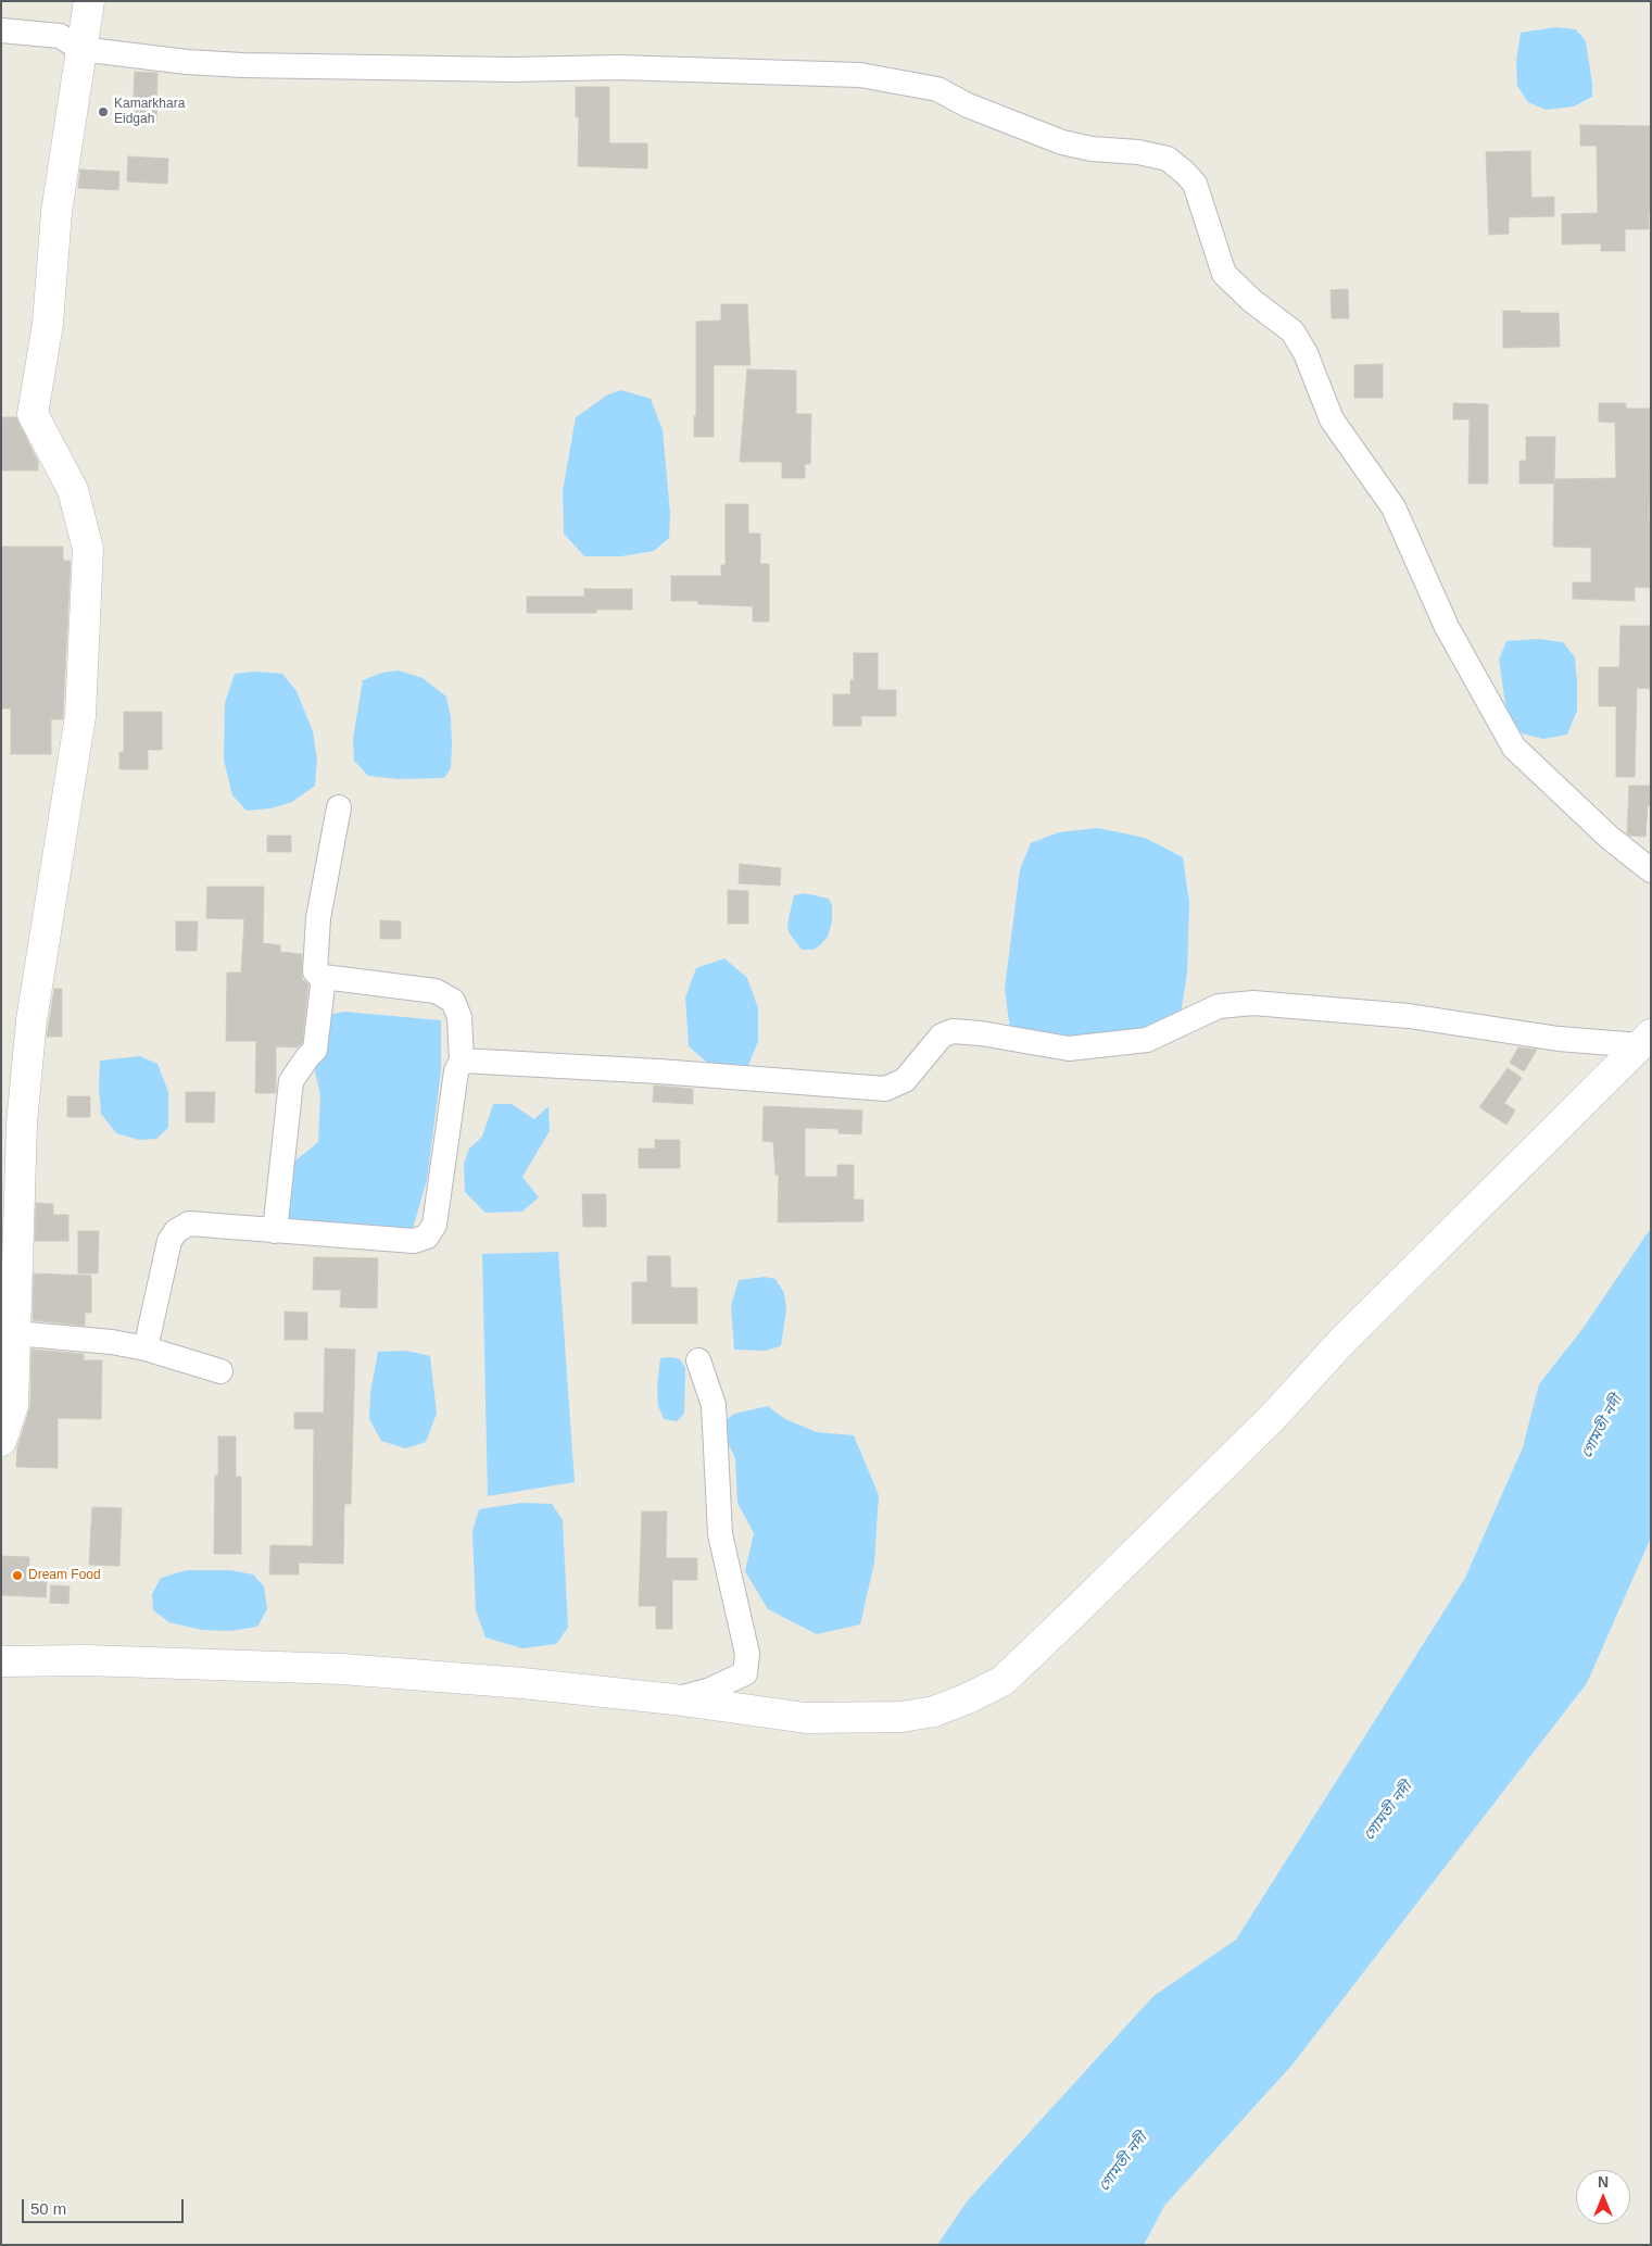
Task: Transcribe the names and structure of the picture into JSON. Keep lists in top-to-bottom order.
{
  "water": ["গোমতী নদী"],
  "places": ["Kamarkhara Eidgah", "Dream Food"],
  "scale_bar": "50 m",
  "north": "top"
}
